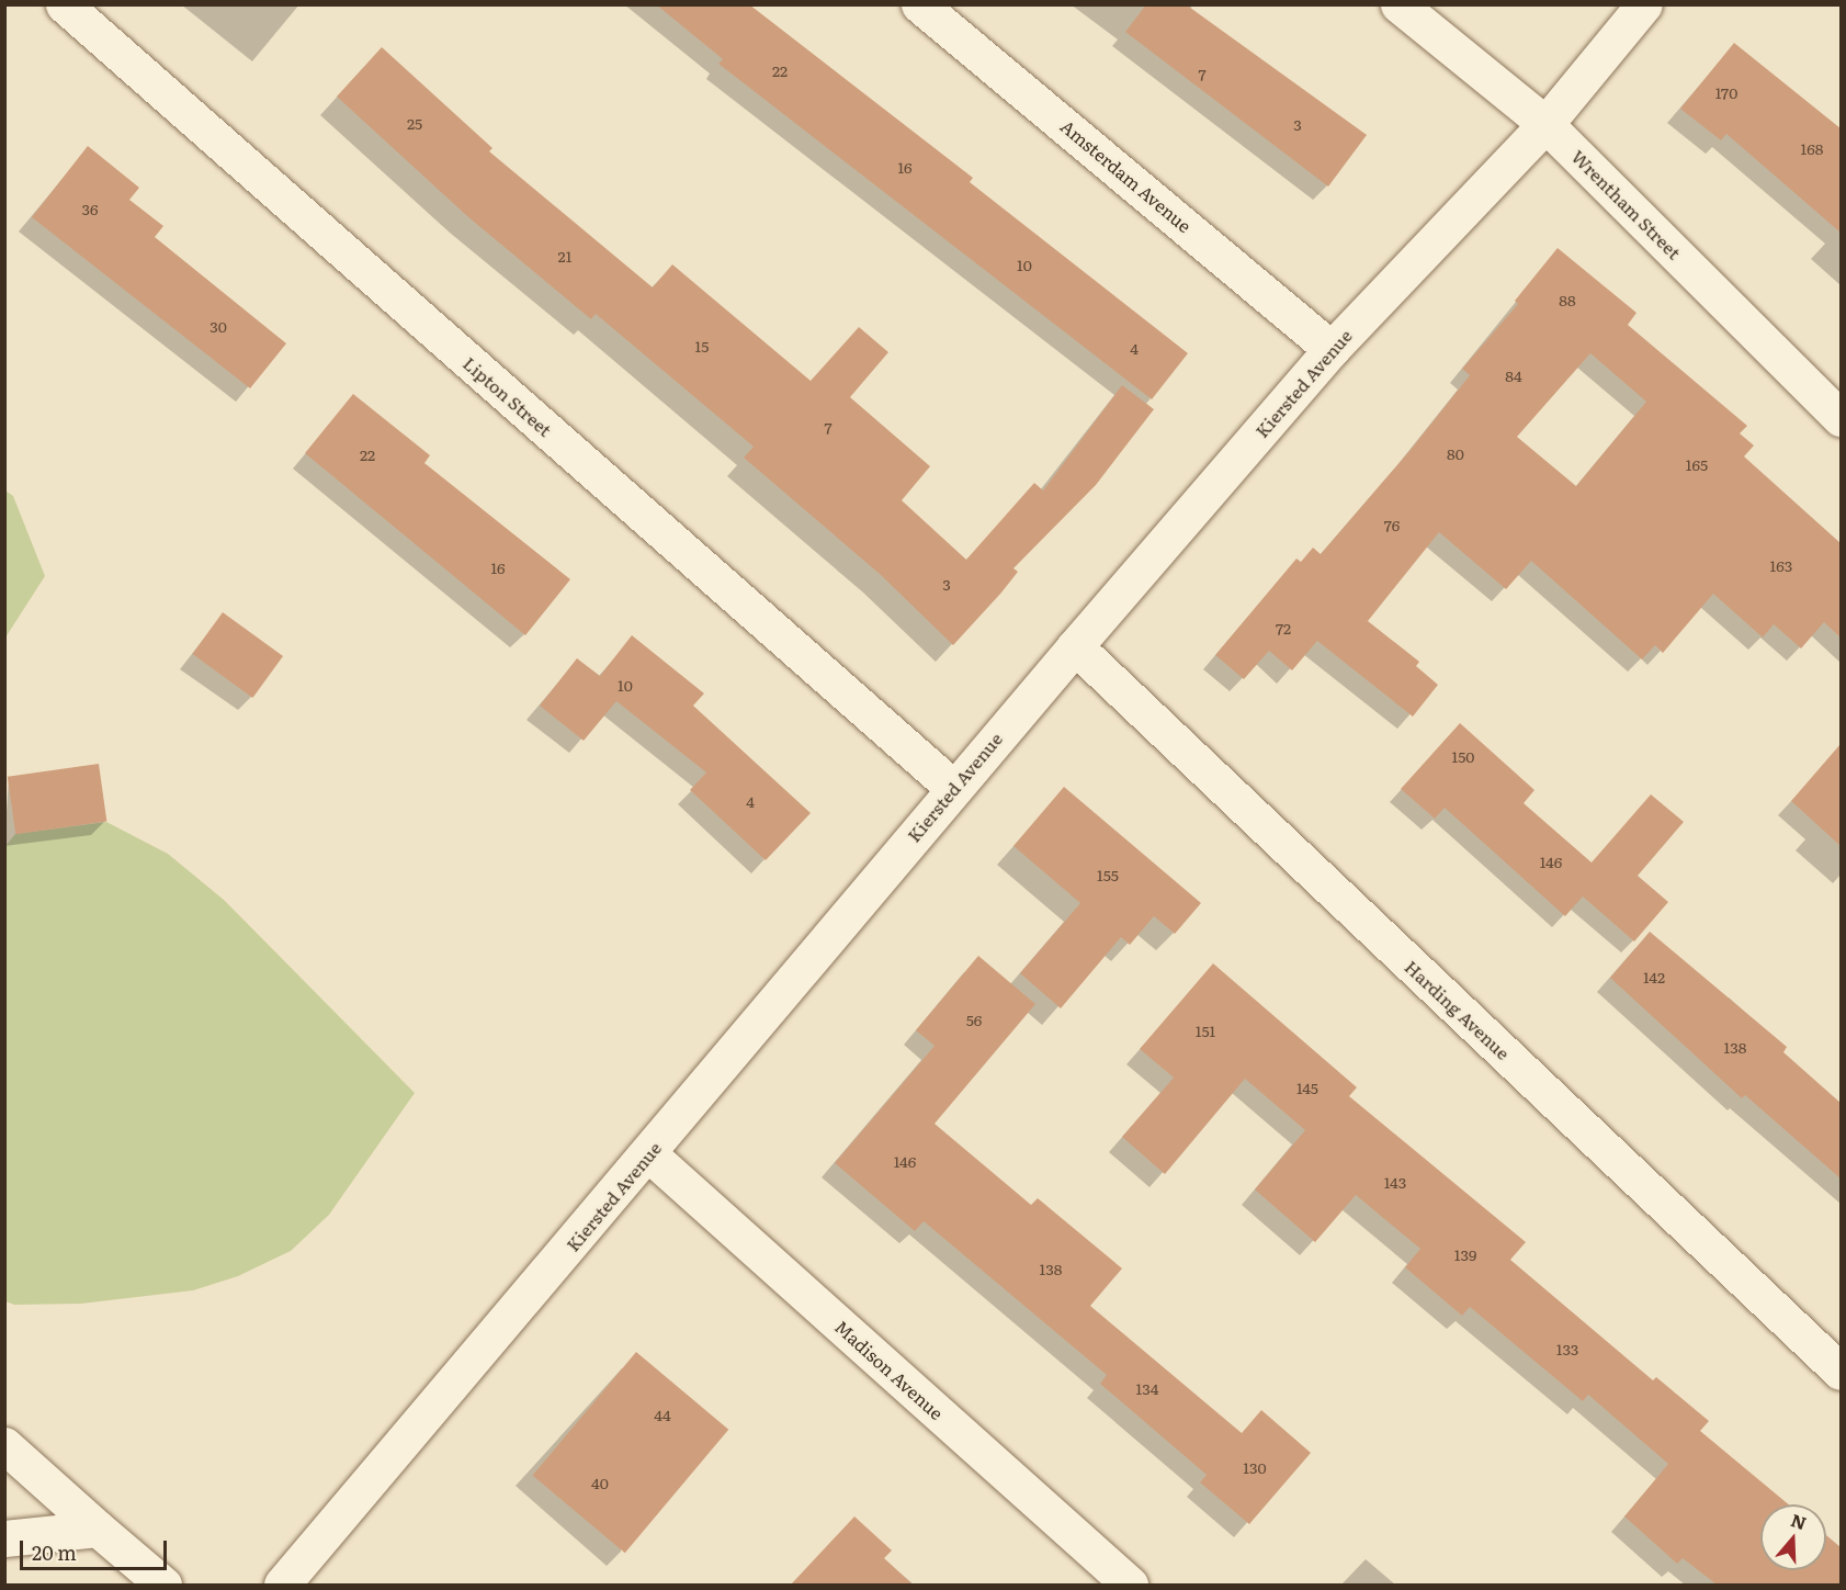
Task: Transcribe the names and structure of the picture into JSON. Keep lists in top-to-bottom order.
{
  "streets": {
    "street": [
      "Amsterdam Avenue",
      "Wrentham Street",
      "Kiersted Avenue",
      "Lipton Street",
      "Harding Avenue",
      "Madison Avenue"
    ]
  },
  "crossings": [
    ["Amsterdam Avenue", "Kiersted Avenue"],
    ["Wrentham Street", "Kiersted Avenue"],
    ["Kiersted Avenue", "Lipton Street"],
    ["Kiersted Avenue", "Harding Avenue"],
    ["Kiersted Avenue", "Madison Avenue"]
  ],
  "house_numbers": [
    "22",
    "7",
    "170",
    "25",
    "3",
    "168",
    "16",
    "36",
    "21",
    "10",
    "88",
    "30",
    "15",
    "4",
    "84",
    "7",
    "80",
    "22",
    "165",
    "76",
    "163",
    "16",
    "3",
    "72",
    "10",
    "150",
    "4",
    "146",
    "155",
    "142",
    "56",
    "151",
    "138",
    "145",
    "146",
    "143",
    "139",
    "138",
    "133",
    "134",
    "44",
    "130",
    "40"
  ],
  "scale_bar": "20 m",
  "north": "top"
}
